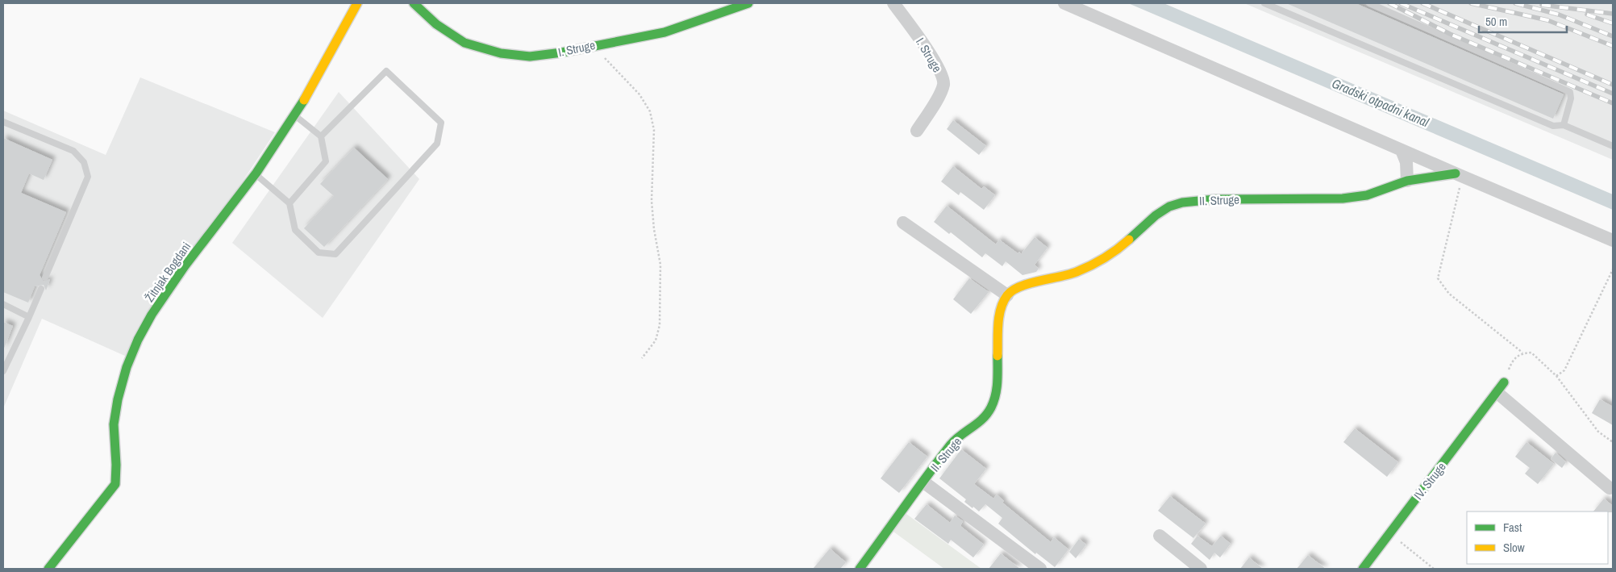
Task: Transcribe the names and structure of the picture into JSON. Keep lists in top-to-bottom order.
{
  "streets": {
    "street": [
      "I. Struge",
      "II. Struge",
      "Žitnjak Bogdani",
      "IV. Struge"
    ]
  },
  "water": ["Gradski otpadni kanal"],
  "legend": ["Fast", "Slow"],
  "scale_bar": "50 m"
}
